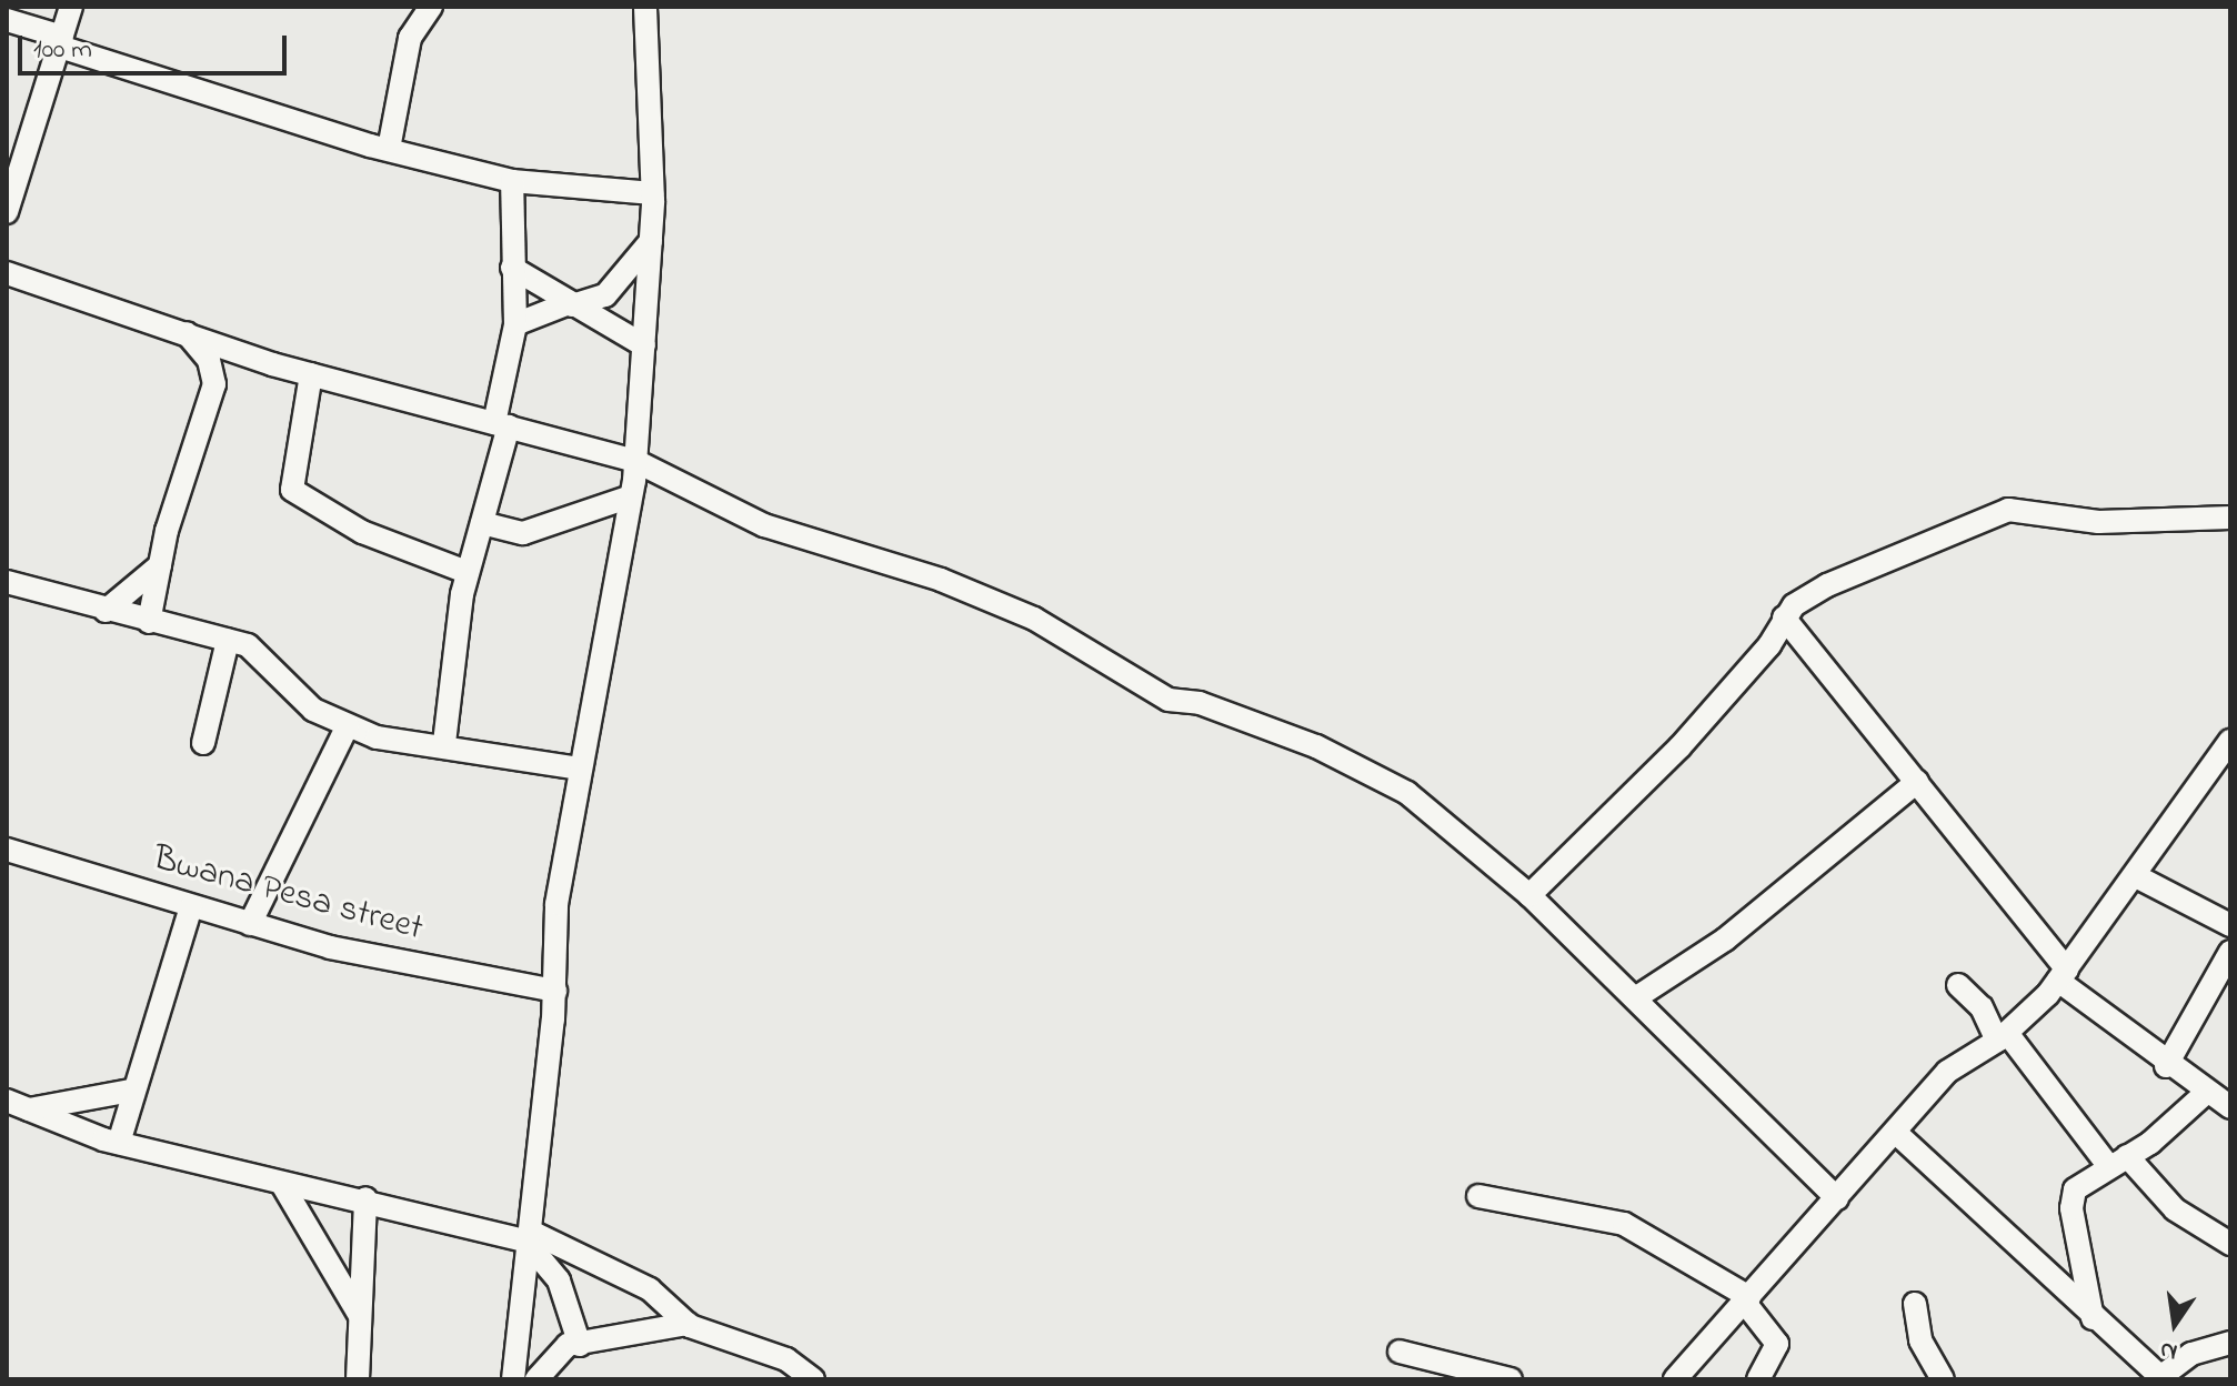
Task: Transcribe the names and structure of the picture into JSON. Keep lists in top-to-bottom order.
{
  "streets": {
    "street": ["Bwana Pesa street"]
  },
  "scale_bar": "100 m",
  "north": "bottom"
}
